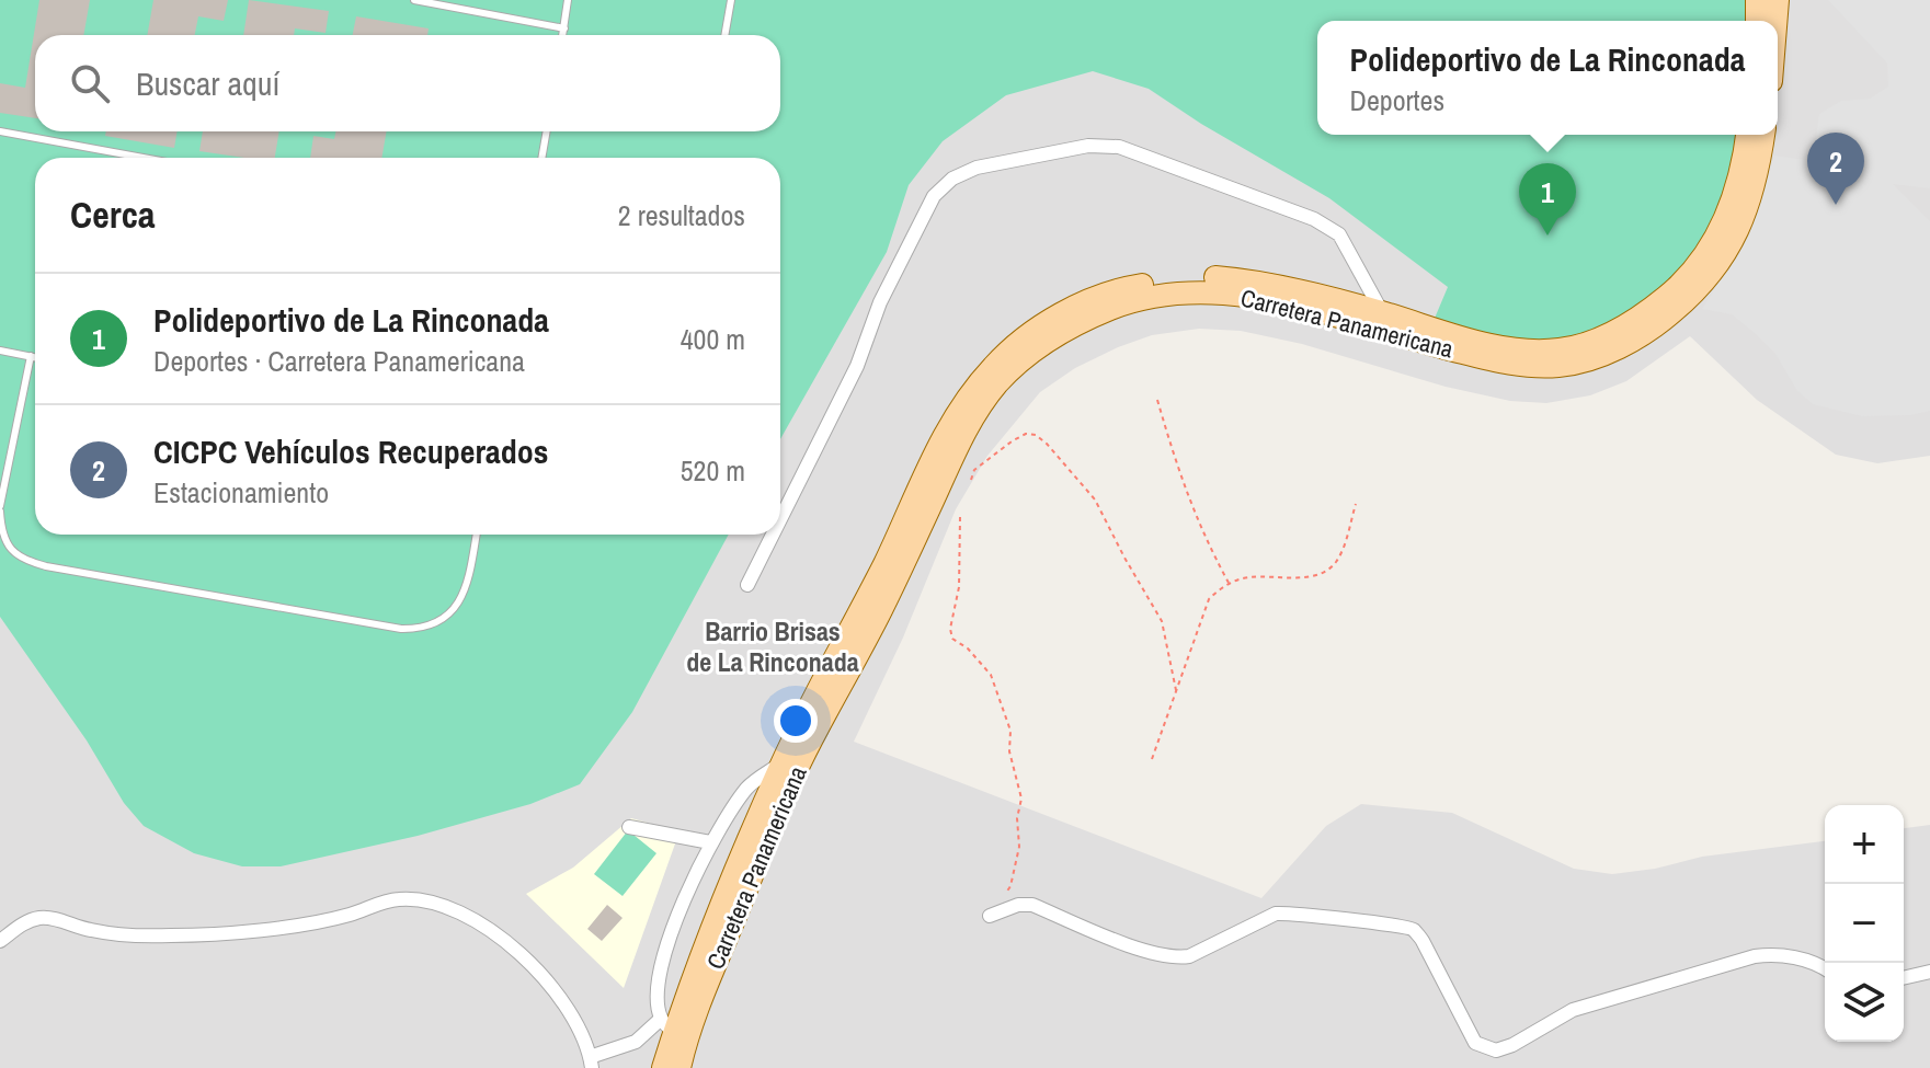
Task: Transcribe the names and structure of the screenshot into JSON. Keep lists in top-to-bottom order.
{
  "streets": {
    "main road": ["Carretera Panamericana"]
  },
  "districts": ["Barrio Brisas de La Rinconada"],
  "page": {
    "popup": ["Polideportivo de La Rinconada", "Deportes"],
    "search": "Buscar aquí",
    "pins": ["2", "1"],
    "heading": ["Cerca", "2 resultados"],
    "list": [
      {
        "mark": "1",
        "name": "Polideportivo de La Rinconada",
        "note": "Deportes · Carretera Panamericana",
        "value": "400 m"
      },
      {
        "mark": "2",
        "name": "CICPC Vehículos Recuperados",
        "note": "Estacionamiento",
        "value": "520 m"
      }
    ],
    "map_buttons": ["+", "−"]
  }
}
